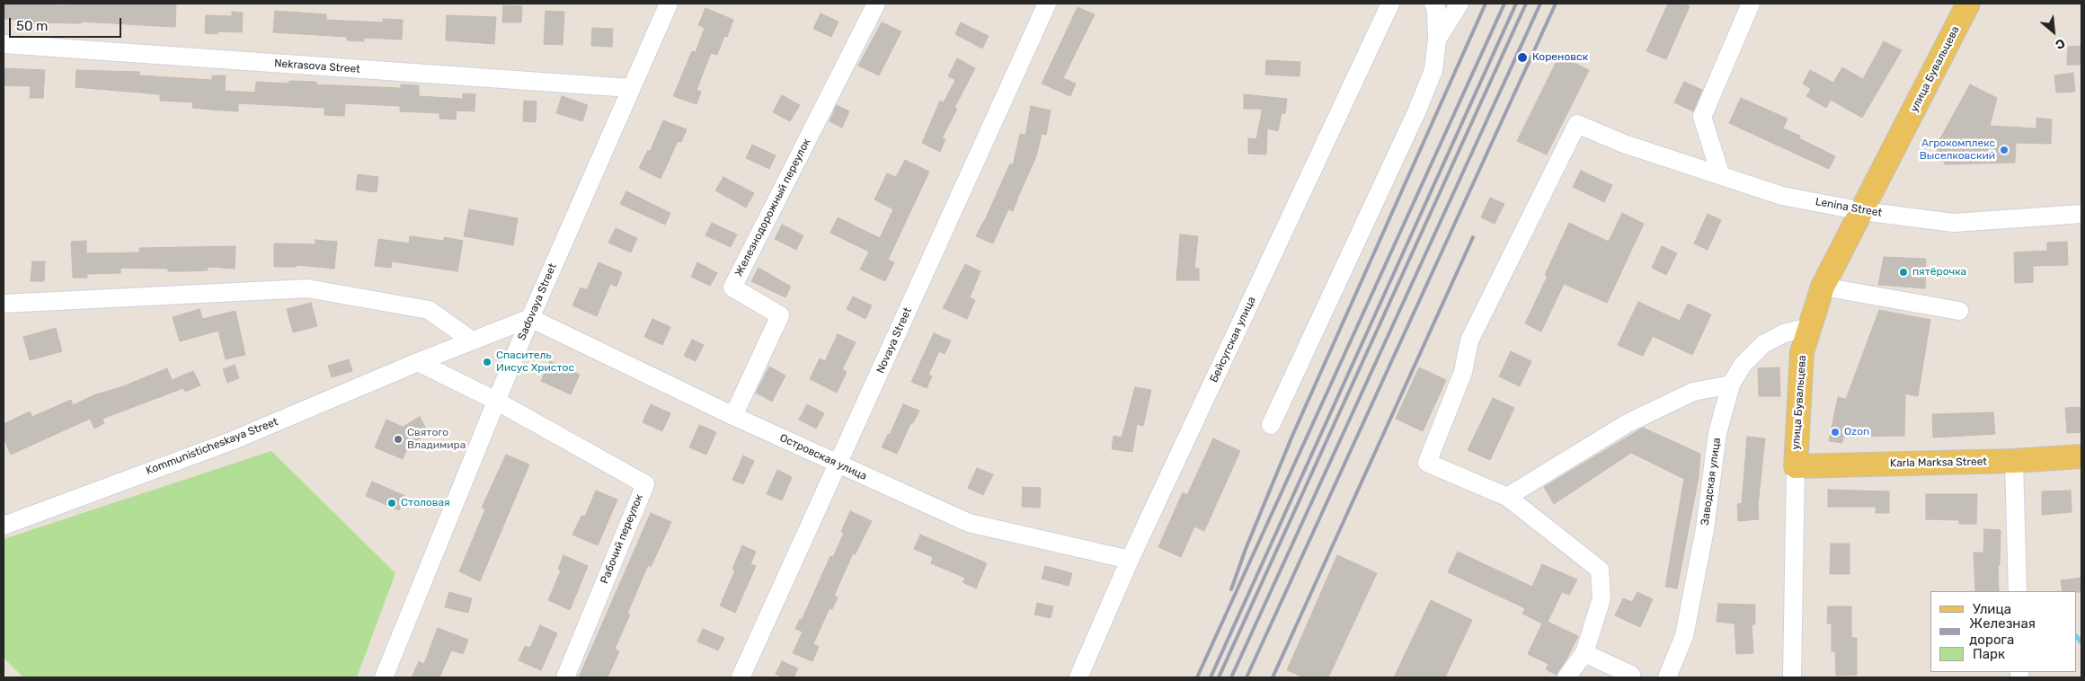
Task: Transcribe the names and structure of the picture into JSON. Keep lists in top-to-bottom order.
{
  "streets": {
    "main road": ["улица Бувальцева", "Karla Marksa Street"],
    "street": [
      "Nekrasova Street",
      "Железнодорожный переулок",
      "Lenina Street",
      "Sadovaya Street",
      "Бейсугская улица",
      "Novaya Street",
      "Kommunisticheskaya Street",
      "Островская улица",
      "Заводская улица",
      "Рабочий переулок"
    ]
  },
  "crossings": [
    ["Nekrasova Street", "Sadovaya Street"],
    ["улица Бувальцева", "Lenina Street"],
    ["улица Бувальцева", "Karla Marksa Street"],
    ["улица Бувальцева", "Заводская улица"],
    ["Железнодорожный переулок", "Островская улица"],
    ["Sadovaya Street", "Kommunisticheskaya Street"],
    ["Sadovaya Street", "Островская улица"],
    ["Sadovaya Street", "Рабочий переулок"],
    ["Бейсугская улица", "Островская улица"],
    ["Novaya Street", "Островская улица"],
    ["Kommunisticheskaya Street", "Островская улица"]
  ],
  "places": [
    "Кореновск",
    "Агрокомплекс Выселковский",
    "пятёрочка",
    "Спаситель Иисус Христос",
    "Ozon",
    "Святого Владимира",
    "Столовая"
  ],
  "legend": ["Улица", "Железная дорога", "Парк"],
  "scale_bar": "50 m",
  "north": "bottom right"
}
